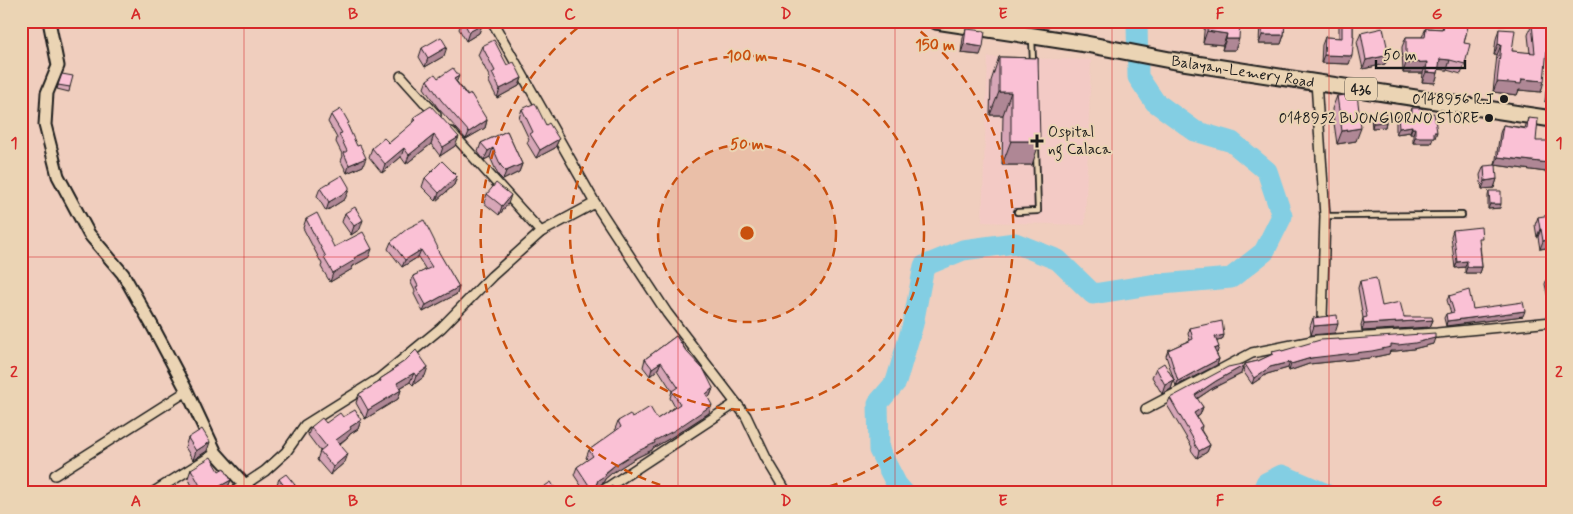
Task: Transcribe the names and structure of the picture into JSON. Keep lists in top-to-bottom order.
{
  "streets": {
    "main road": ["Balayan-Lemery Road", "436"]
  },
  "places": {
    "other": ["0148956 R.J", "0148952 BUONGIORNO STORE"],
    "health": ["Ospital ng Calaca"]
  },
  "scale_bar": "50 m",
  "grid": {
    "columns": [
      "A",
      "B",
      "C",
      "D",
      "E",
      "F",
      "G"
    ],
    "rows": ["1", "2"]
  },
  "rings": ["150 m", "100 m", "50 m"]
}
